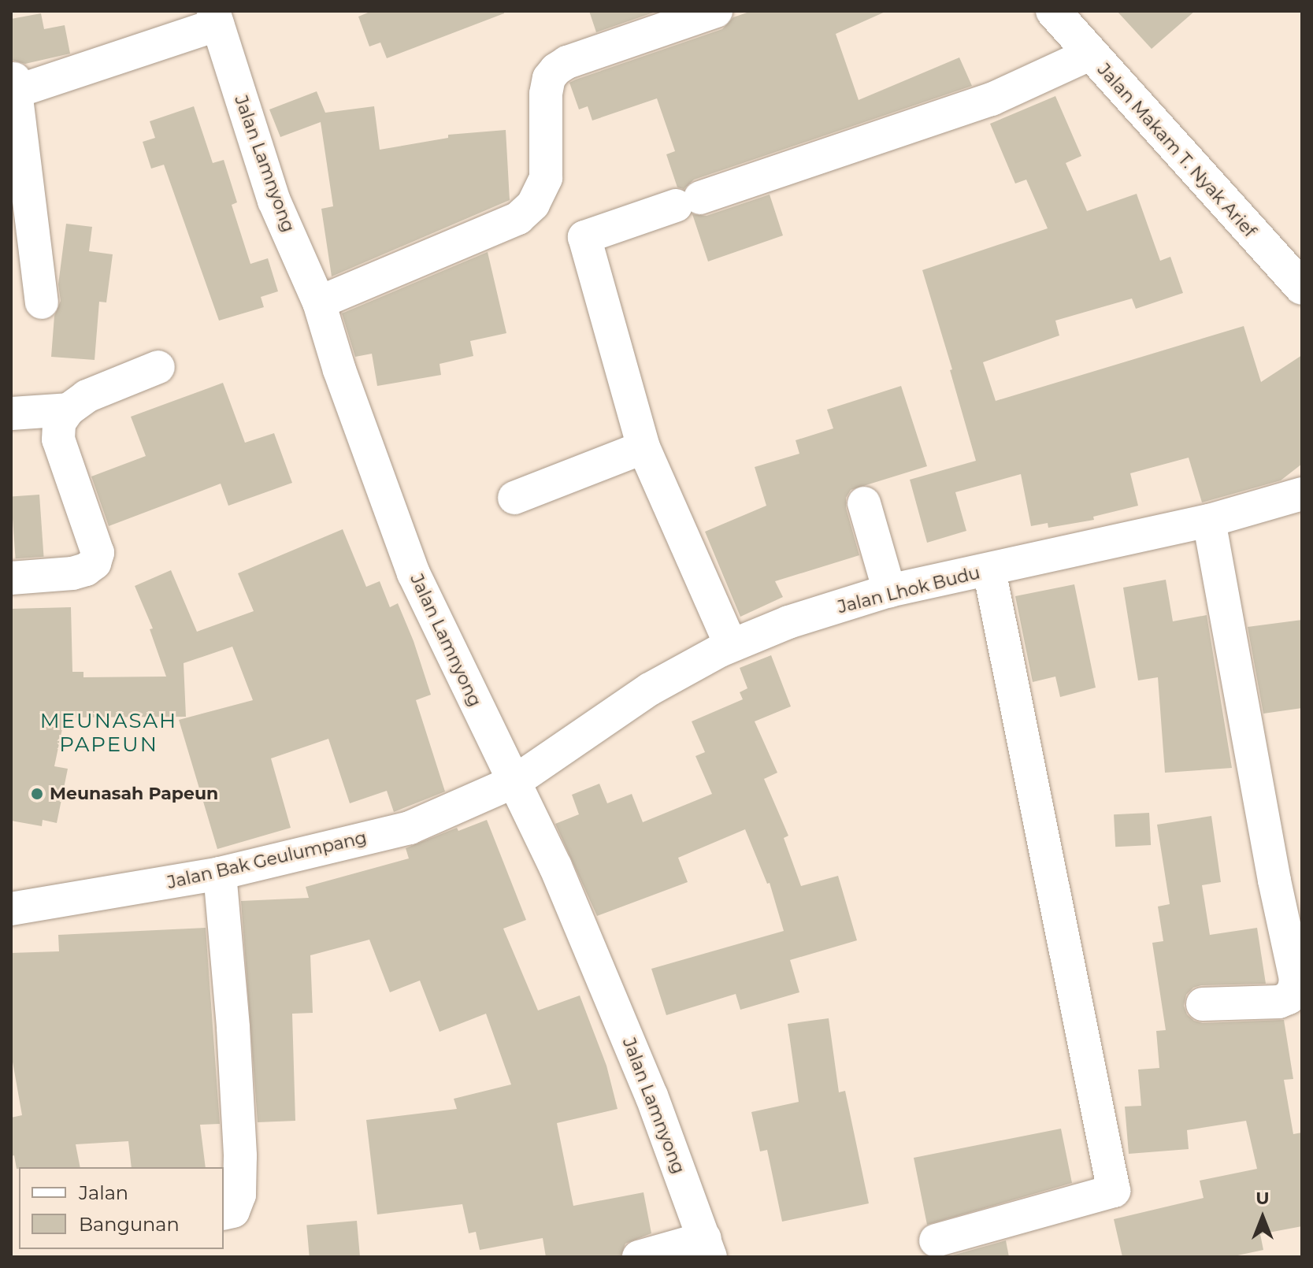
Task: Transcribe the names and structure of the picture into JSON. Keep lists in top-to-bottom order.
{
  "streets": {
    "street": [
      "Jalan Makam T. Nyak Arief",
      "Jalan Lamnyong",
      "Jalan Lhok Budu",
      "Jalan Bak Geulumpang"
    ]
  },
  "crossings": [
    ["Jalan Lamnyong", "Jalan Lhok Budu"],
    ["Jalan Lamnyong", "Jalan Bak Geulumpang"],
    ["Jalan Lhok Budu", "Jalan Bak Geulumpang"]
  ],
  "districts": ["MEUNASAH PAPEUN"],
  "places": ["Meunasah Papeun"],
  "legend": ["Jalan", "Bangunan"],
  "north": "top"
}
